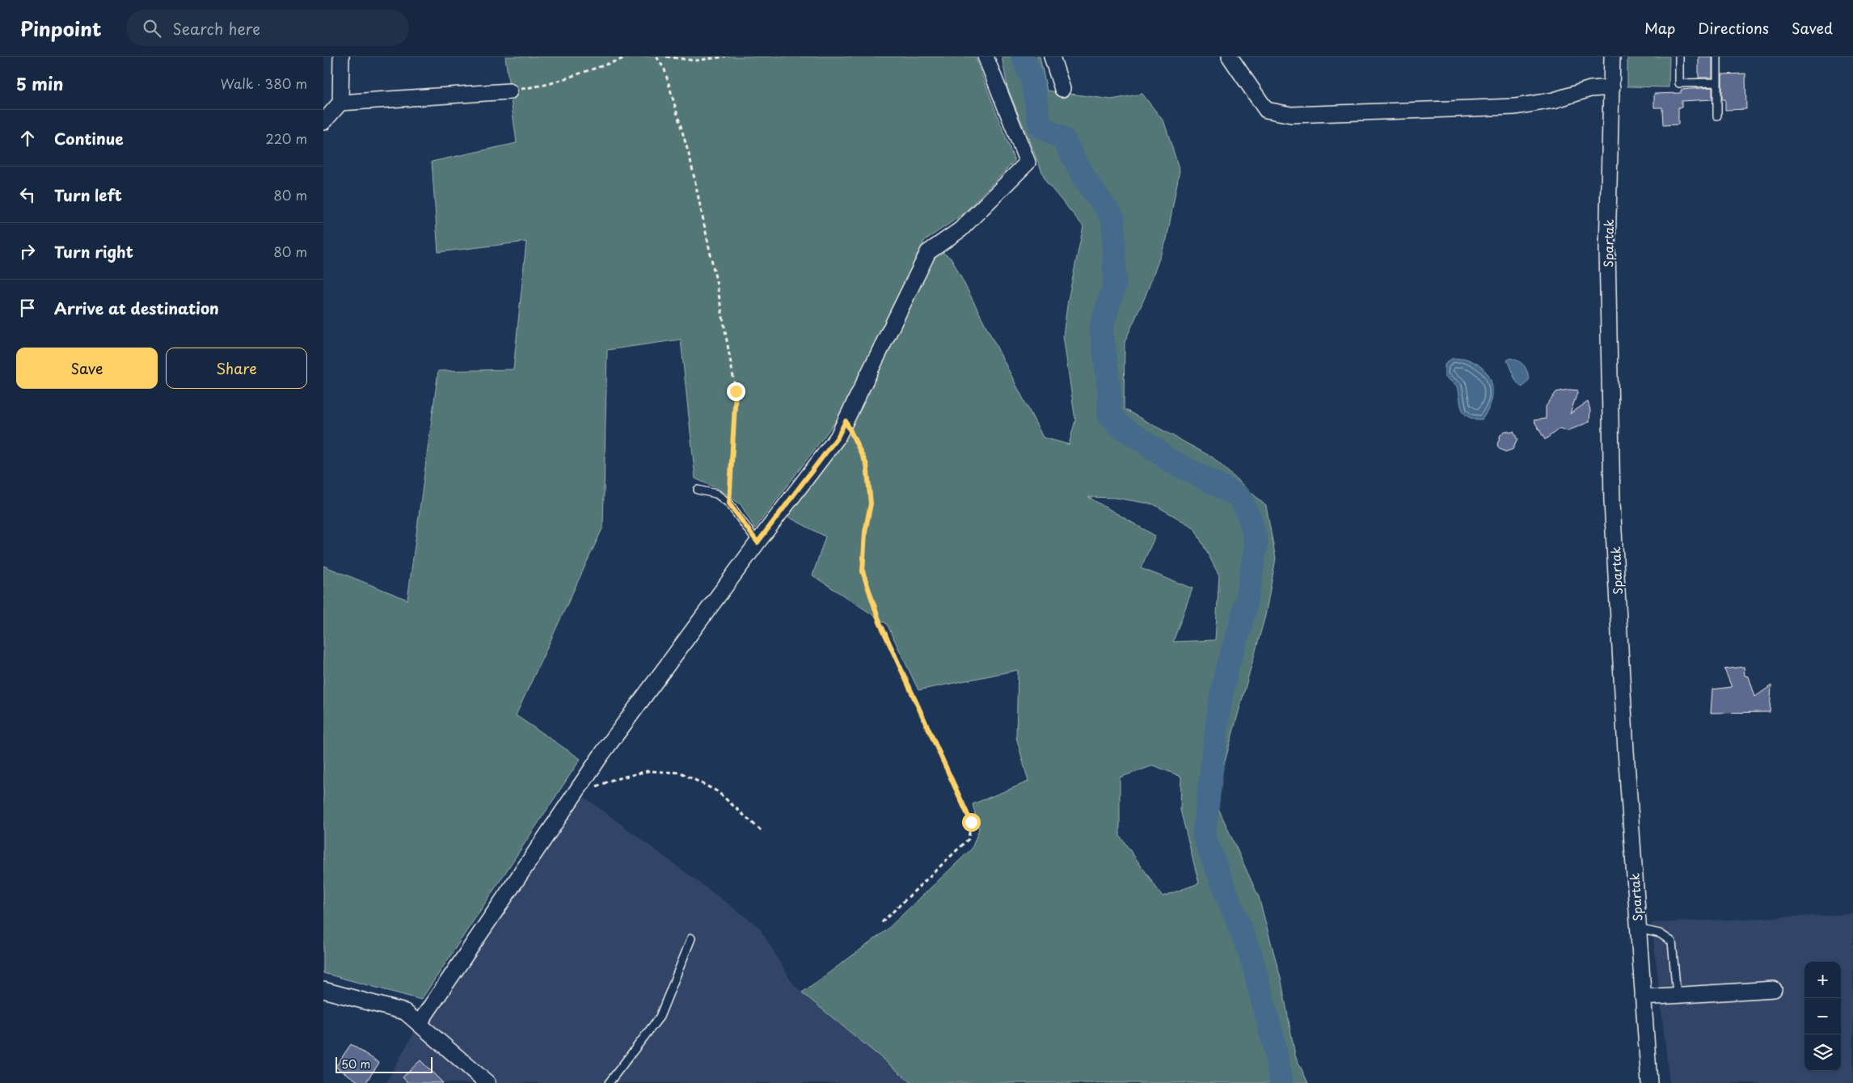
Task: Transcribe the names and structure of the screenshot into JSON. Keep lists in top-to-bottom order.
{
  "streets": {
    "street": ["Spartak"]
  },
  "scale_bar": "50 m",
  "page": {
    "header": "Pinpoint",
    "search": "Search here",
    "nav": ["Map", "Directions", "Saved"],
    "heading": ["5 min", "Walk · 380 m"],
    "list": [
      ["Continue", "220 m"],
      ["Turn left", "80 m"],
      ["Turn right", "80 m"],
      "Arrive at destination"
    ],
    "buttons": ["Save", "Share"],
    "map_buttons": ["+", "−"],
    "scale": "50 m"
  }
}
